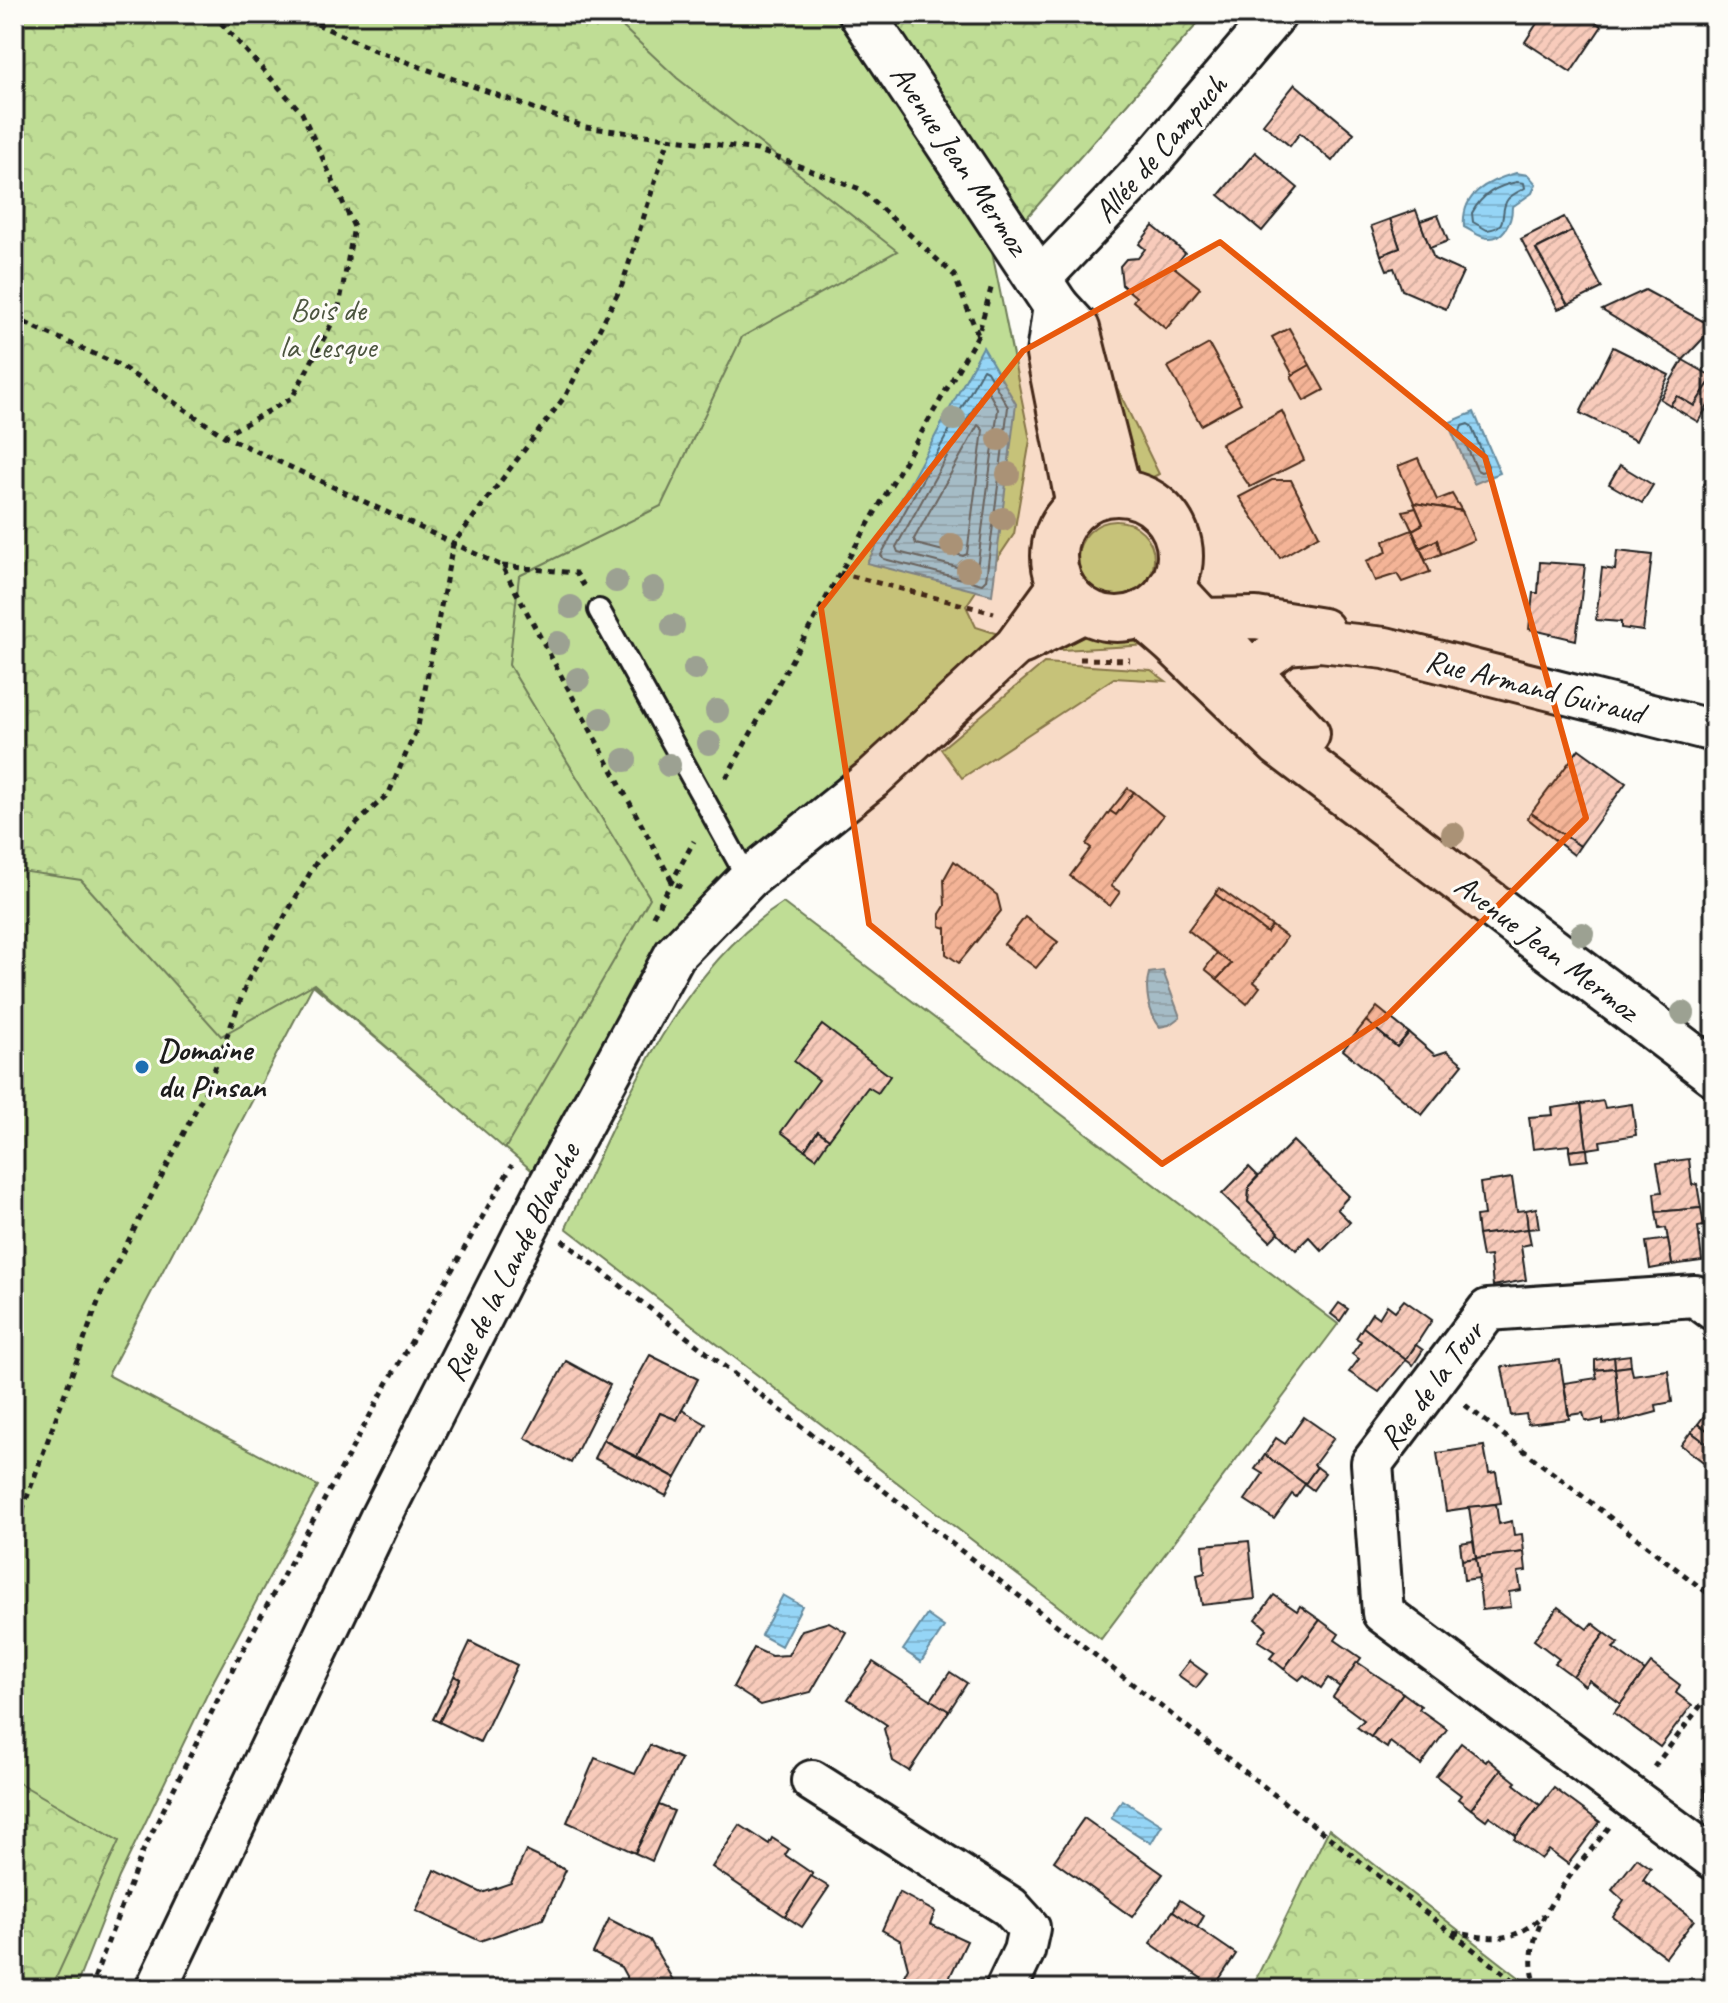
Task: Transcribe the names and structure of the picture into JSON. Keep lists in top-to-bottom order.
{
  "streets": {
    "street": [
      "Allée de Campuch",
      "Avenue Jean Mermoz",
      "Rue Armand Guiraud",
      "Rue de la Lande Blanche",
      "Rue de la Tour"
    ]
  },
  "crossings": [
    ["Allée de Campuch", "Avenue Jean Mermoz"],
    ["Avenue Jean Mermoz", "Rue Armand Guiraud"],
    ["Avenue Jean Mermoz", "Rue de la Lande Blanche"]
  ],
  "parks": ["Bois de la Lesque"],
  "places": ["Domaine du Pinsan"]
}
